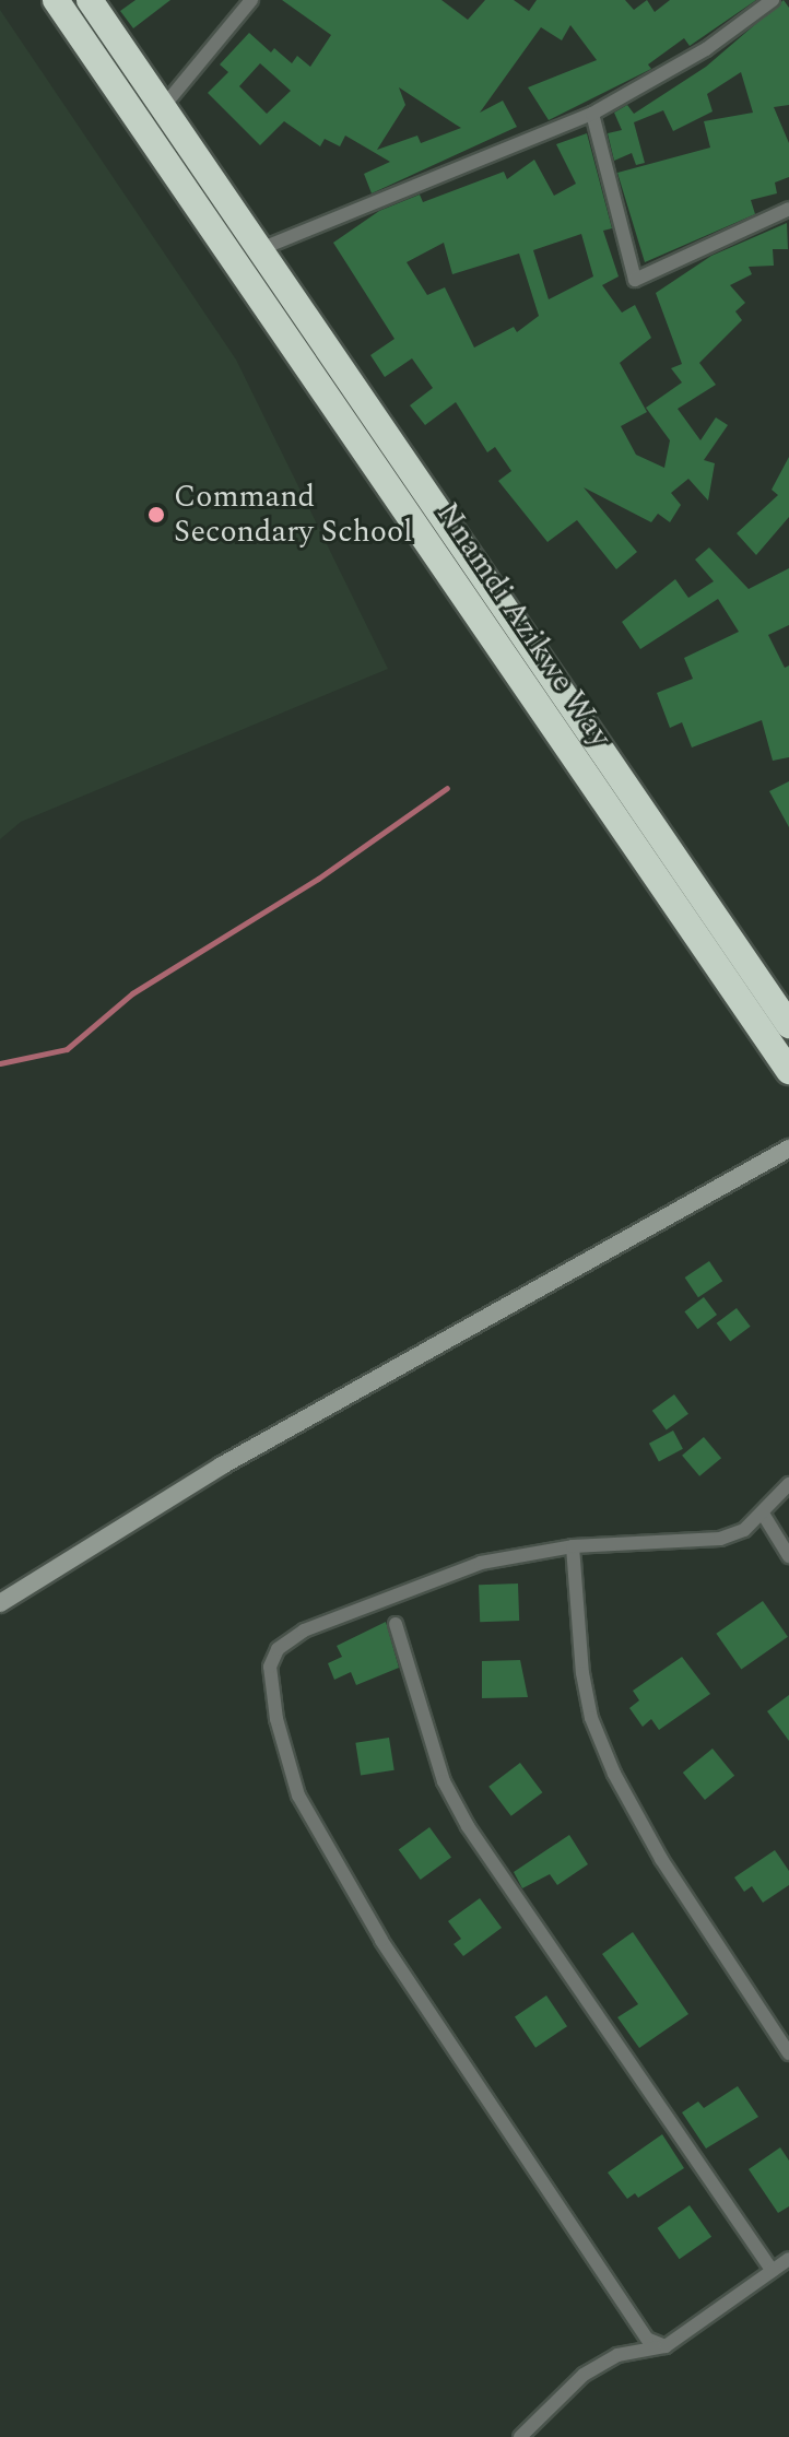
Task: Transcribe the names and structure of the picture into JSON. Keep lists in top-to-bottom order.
{
  "streets": {
    "highway": ["Nnamdi Azikwe Way"]
  },
  "places": ["Command Secondary School"]
}
